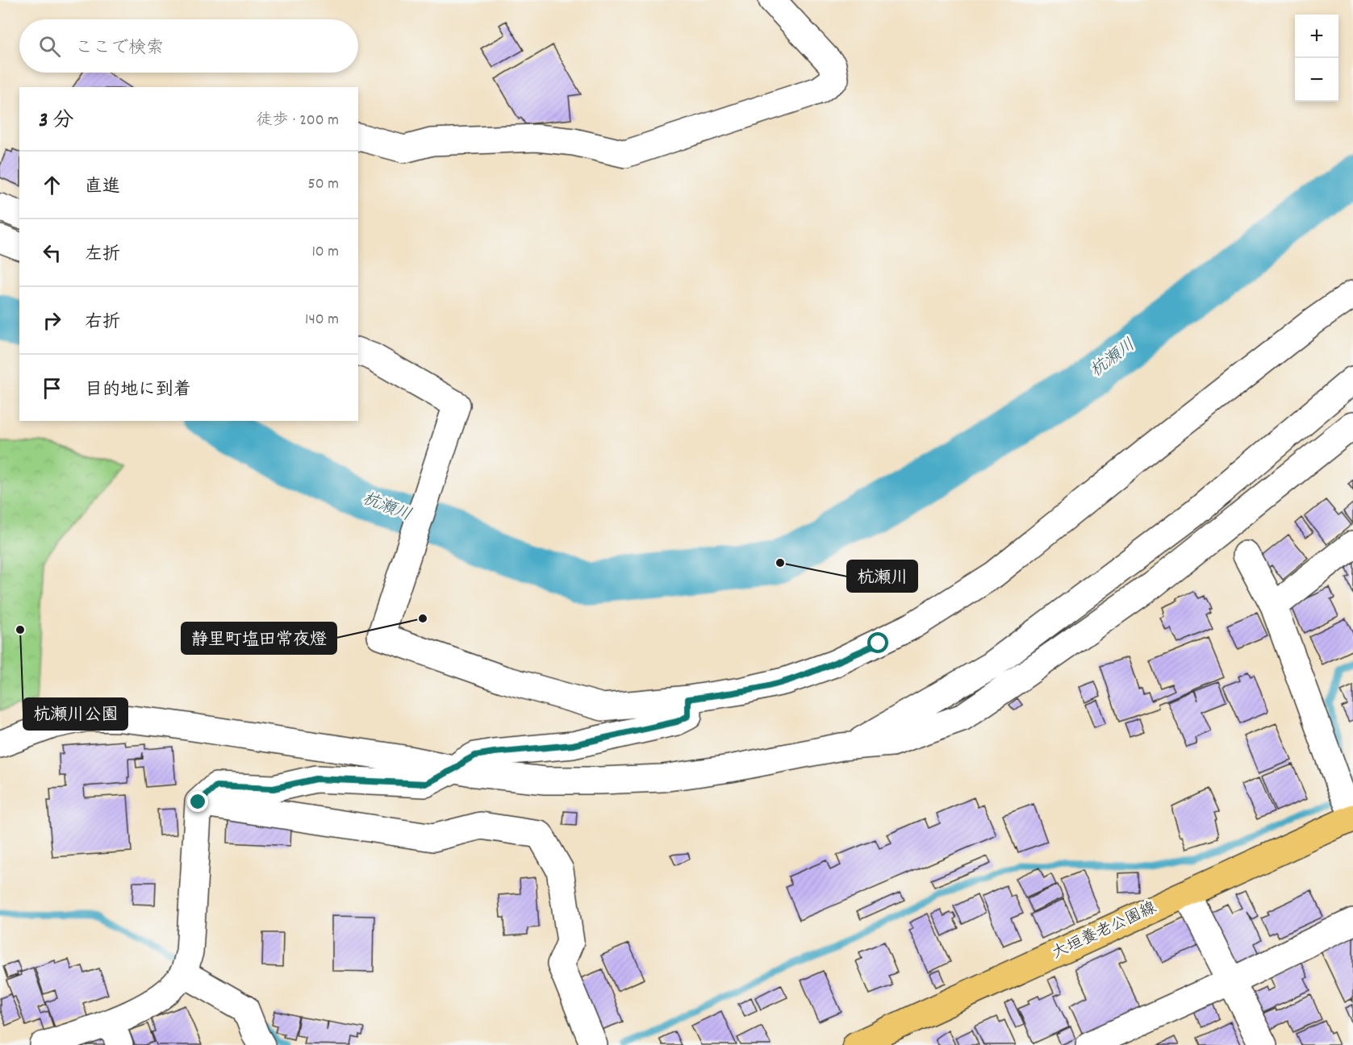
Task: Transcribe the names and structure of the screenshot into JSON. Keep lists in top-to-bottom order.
{
  "streets": {
    "main road": ["大垣養老公園線"]
  },
  "water": ["杭瀬川"],
  "places": ["杭瀬川", "静里町塩田常夜燈", "杭瀬川公園"],
  "page": {
    "map_buttons": ["+", "−"],
    "search": "ここで検索",
    "heading": ["3 分", "徒歩 · 200 m"],
    "list": [
      ["直進", "50 m"],
      ["左折", "10 m"],
      ["右折", "140 m"],
      "目的地に到着"
    ]
  }
}
